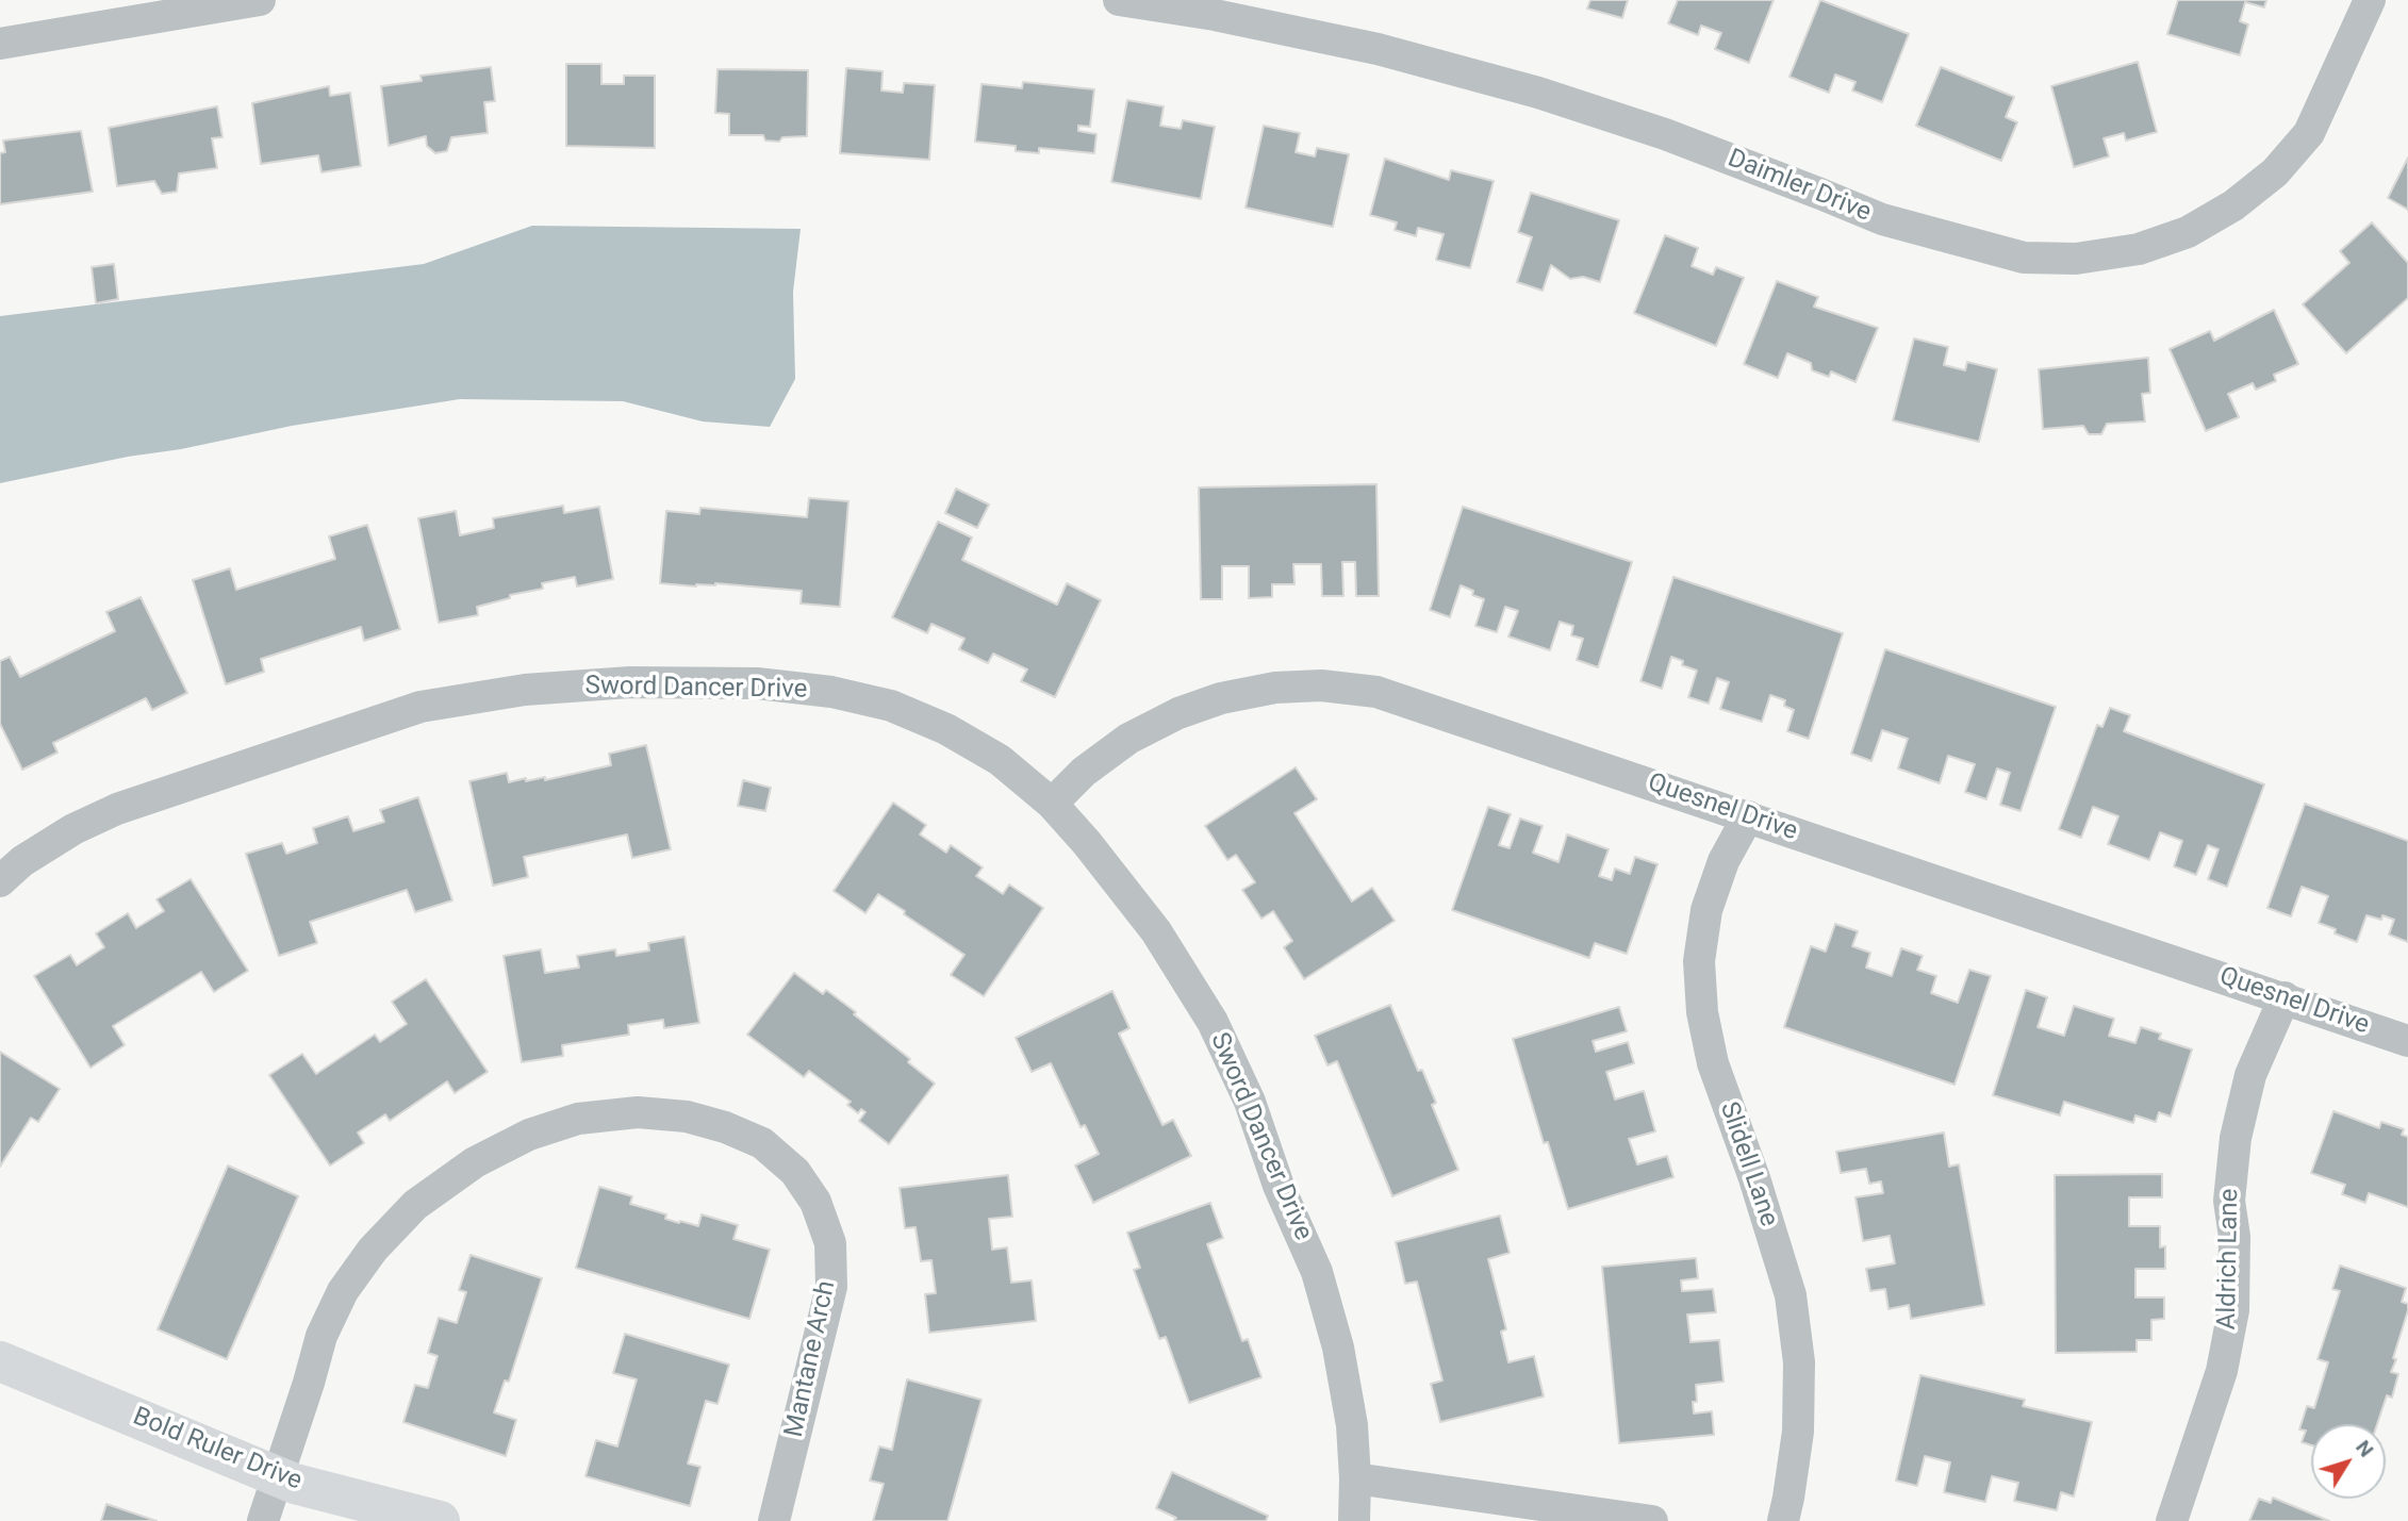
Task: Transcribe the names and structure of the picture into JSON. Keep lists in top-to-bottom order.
{
  "streets": {
    "street": [
      "Daimler Drive",
      "Sword Dancer Drive",
      "Quesnel Drive",
      "Slidell Lane",
      "Aldrich Lane",
      "Mantane Arch",
      "Bold Ruler Drive"
    ]
  },
  "crossings": [
    ["Sword Dancer Drive", "Quesnel Drive"],
    ["Quesnel Drive", "Slidell Lane"],
    ["Quesnel Drive", "Aldrich Lane"],
    ["Mantane Arch", "Bold Ruler Drive"]
  ],
  "north": "top right"
}
